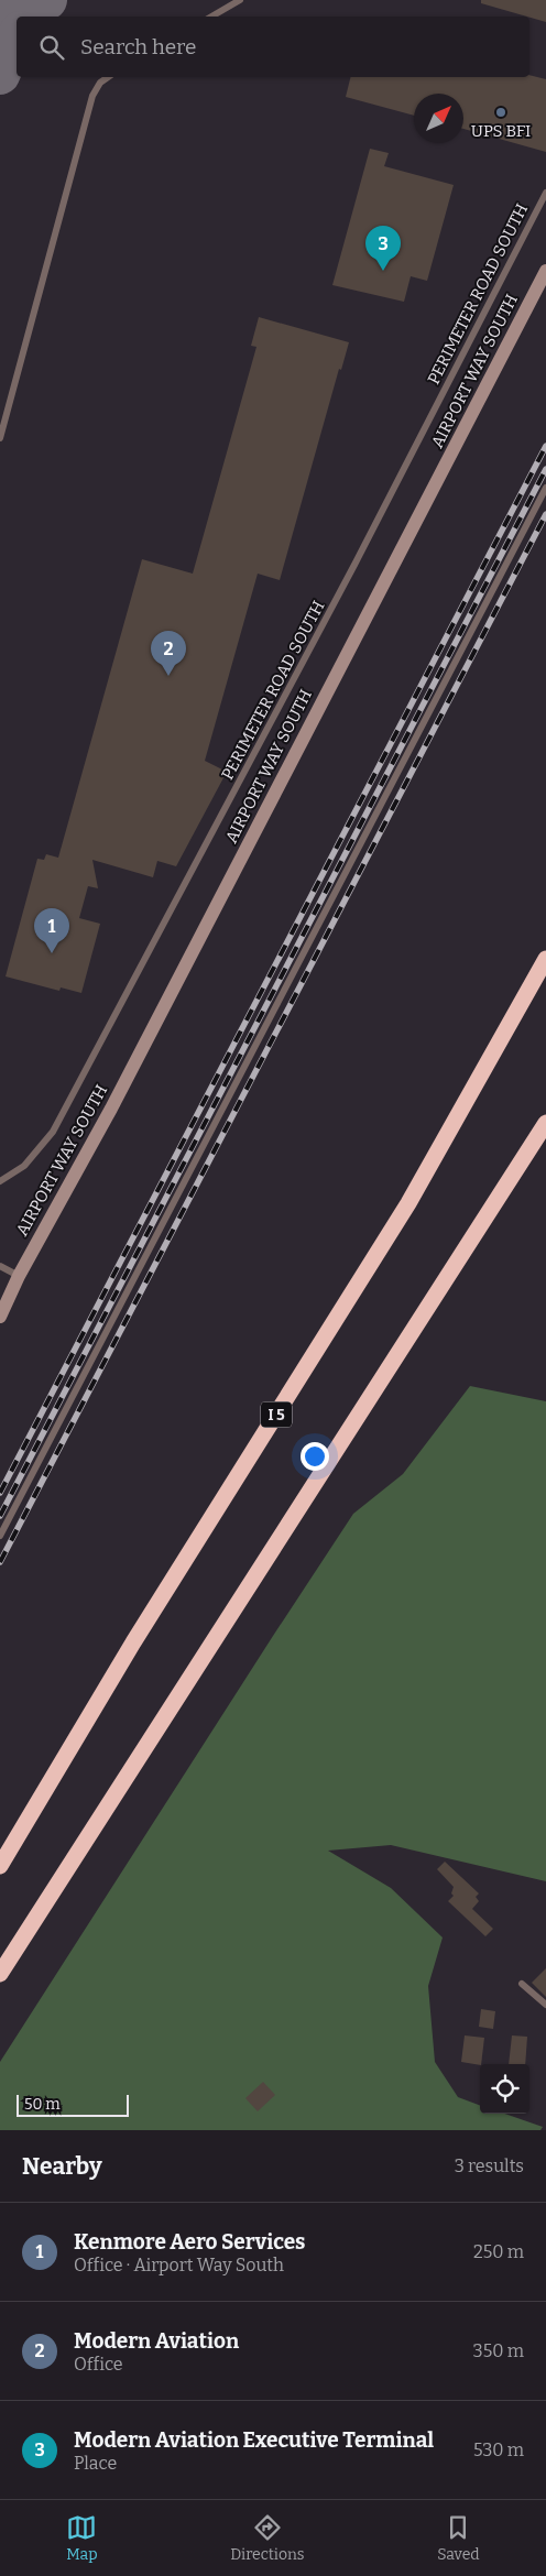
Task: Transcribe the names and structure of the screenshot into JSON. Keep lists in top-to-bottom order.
{
  "streets": {
    "highway": ["I 5"],
    "main road": ["AIRPORT WAY SOUTH"],
    "lane": ["PERIMETER ROAD SOUTH"]
  },
  "places": ["UPS BFI"],
  "scale_bar": "50 m",
  "north": "top right",
  "page": {
    "search": "Search here",
    "pins": ["3", "2", "1"],
    "scale": "50 m",
    "heading": ["Nearby", "3 results"],
    "list": [
      {
        "mark": "1",
        "name": "Kenmore Aero Services",
        "note": "Office · Airport Way South",
        "value": "250 m"
      },
      {
        "mark": "2",
        "name": "Modern Aviation",
        "note": "Office",
        "value": "350 m"
      },
      {
        "mark": "3",
        "name": "Modern Aviation Executive Terminal",
        "note": "Place",
        "value": "530 m"
      }
    ],
    "nav": ["Map", "Directions", "Saved"]
  }
}
